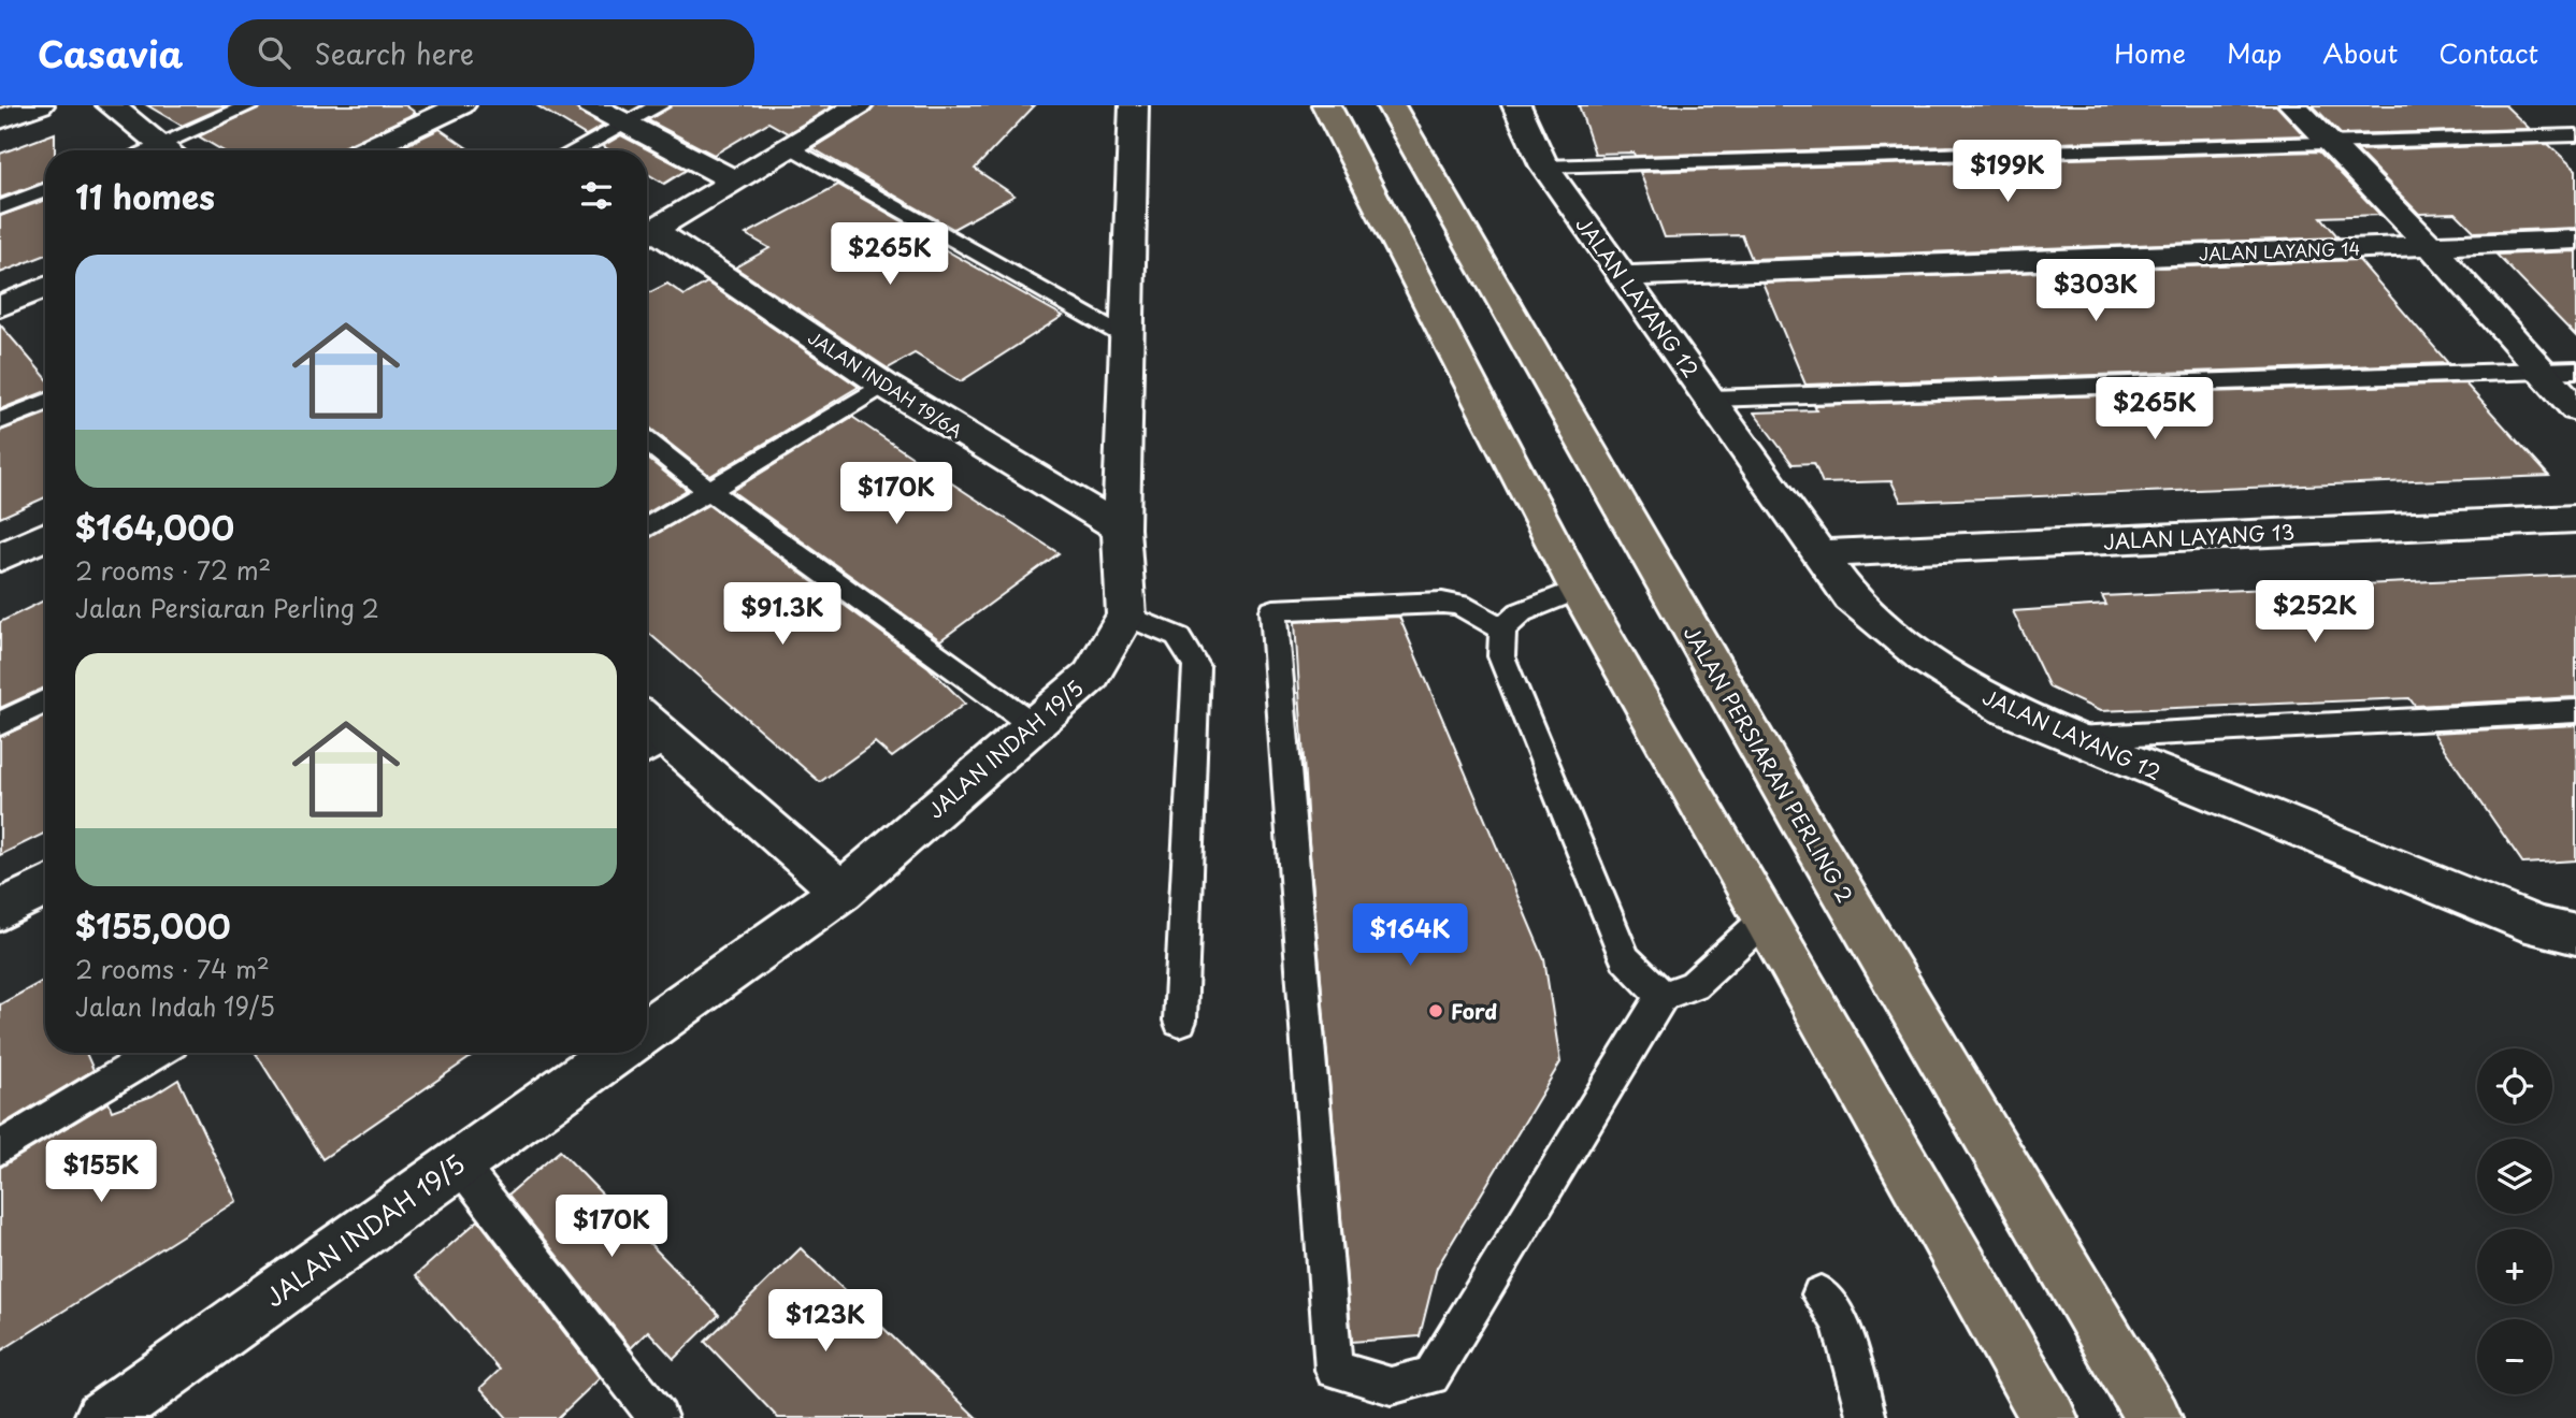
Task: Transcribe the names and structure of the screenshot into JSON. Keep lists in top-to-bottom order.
{
  "streets": {
    "main road": ["JALAN PERSIARAN PERLING 2"],
    "street": [
      "JALAN LAYANG 14",
      "JALAN LAYANG 12",
      "JALAN INDAH 19/6A",
      "JALAN LAYANG 13",
      "JALAN INDAH 19/5"
    ]
  },
  "crossings": [
    ["JALAN LAYANG 14", "JALAN LAYANG 12"],
    ["JALAN LAYANG 12", "JALAN LAYANG 13"]
  ],
  "places": ["Ford"],
  "page": {
    "header": "Casavia",
    "search": "Search here",
    "nav": [
      "Home",
      "Map",
      "About",
      "Contact"
    ],
    "price": [
      "$199K",
      "$265K",
      "$303K",
      "$265K",
      "$170K",
      "$252K",
      "$91.3K",
      "$164K",
      "$155K",
      "$170K",
      "$123K"
    ],
    "heading": "11 homes",
    "list": [
      {
        "name": "$164,000",
        "note": "2 rooms · 72 m² · Jalan Persiaran Perling 2"
      },
      {
        "name": "$155,000",
        "note": "2 rooms · 74 m² · Jalan Indah 19/5"
      }
    ],
    "map_buttons": ["+", "−"]
  }
}
